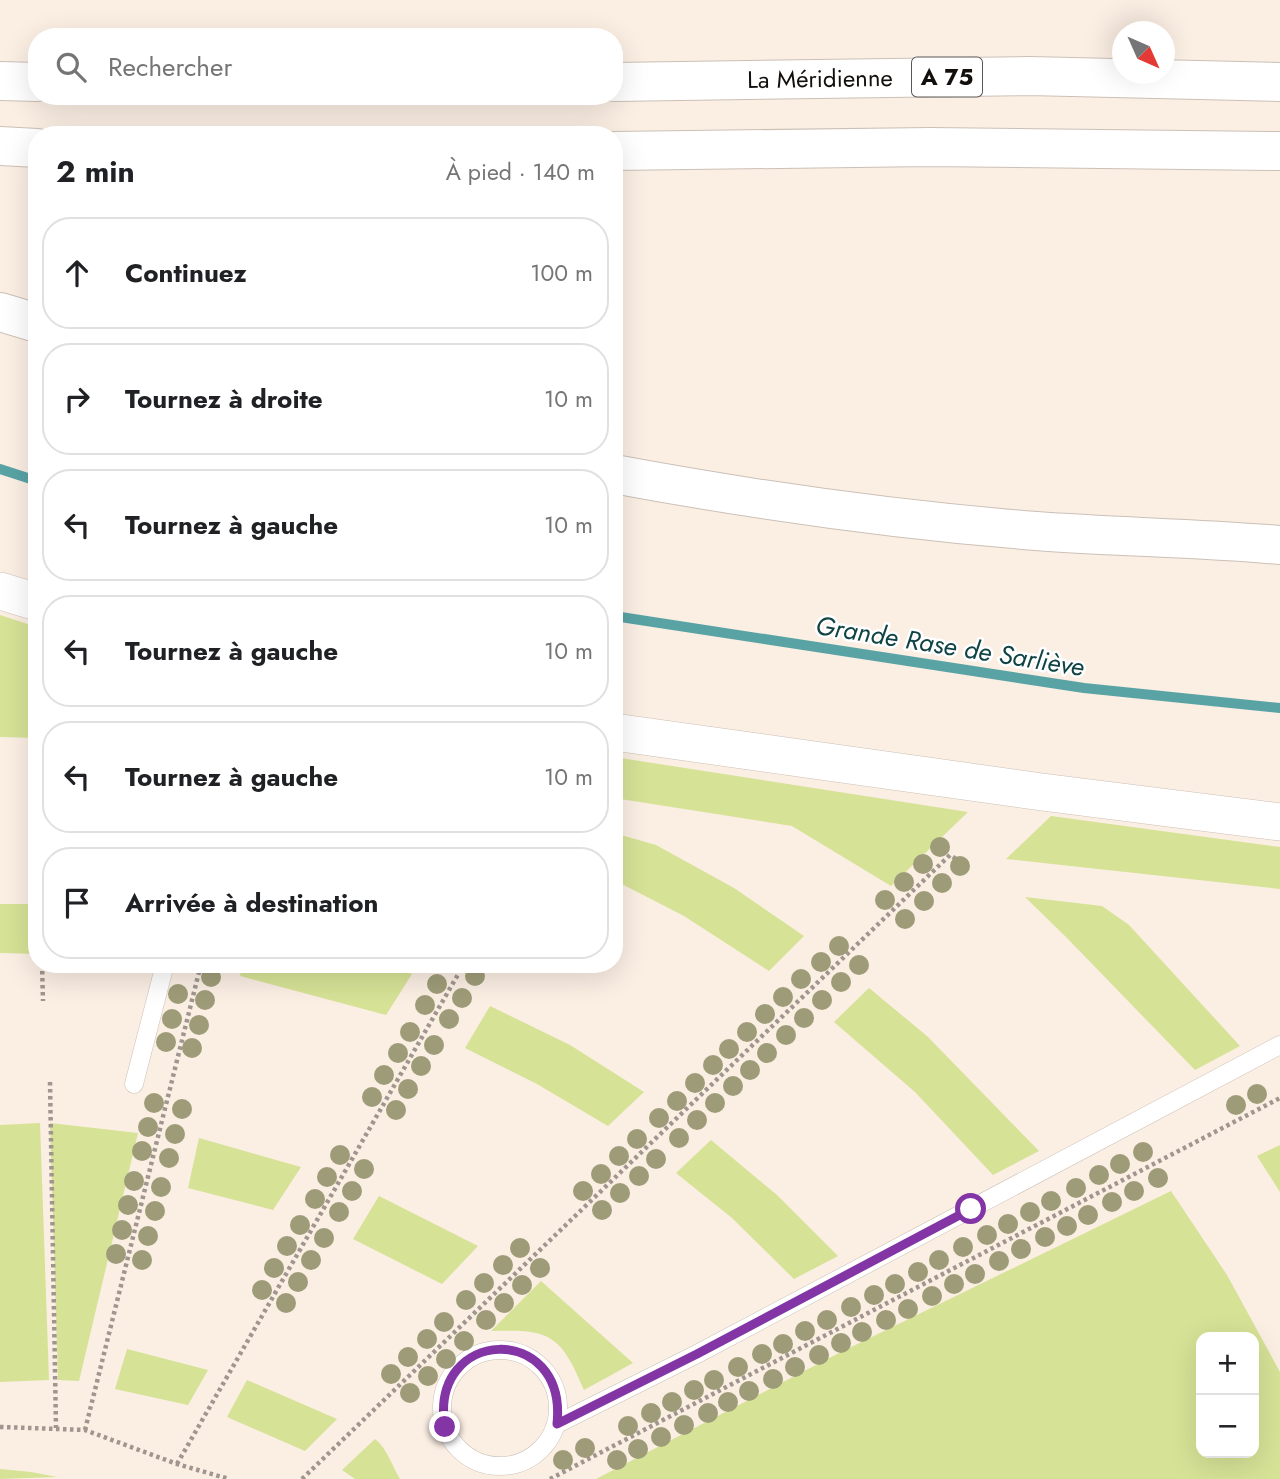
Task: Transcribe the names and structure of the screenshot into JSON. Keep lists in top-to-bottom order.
{
  "streets": {
    "highway": ["A 75", "La Méridienne"]
  },
  "water": ["Grande Rase de Sarliève"],
  "north": "bottom right",
  "page": {
    "search": "Rechercher",
    "heading": ["2 min", "À pied · 140 m"],
    "list": [
      ["Continuez", "100 m"],
      ["Tournez à droite", "10 m"],
      ["Tournez à gauche", "10 m"],
      ["Tournez à gauche", "10 m"],
      ["Tournez à gauche", "10 m"],
      "Arrivée à destination"
    ],
    "map_buttons": ["+", "−"]
  }
}
